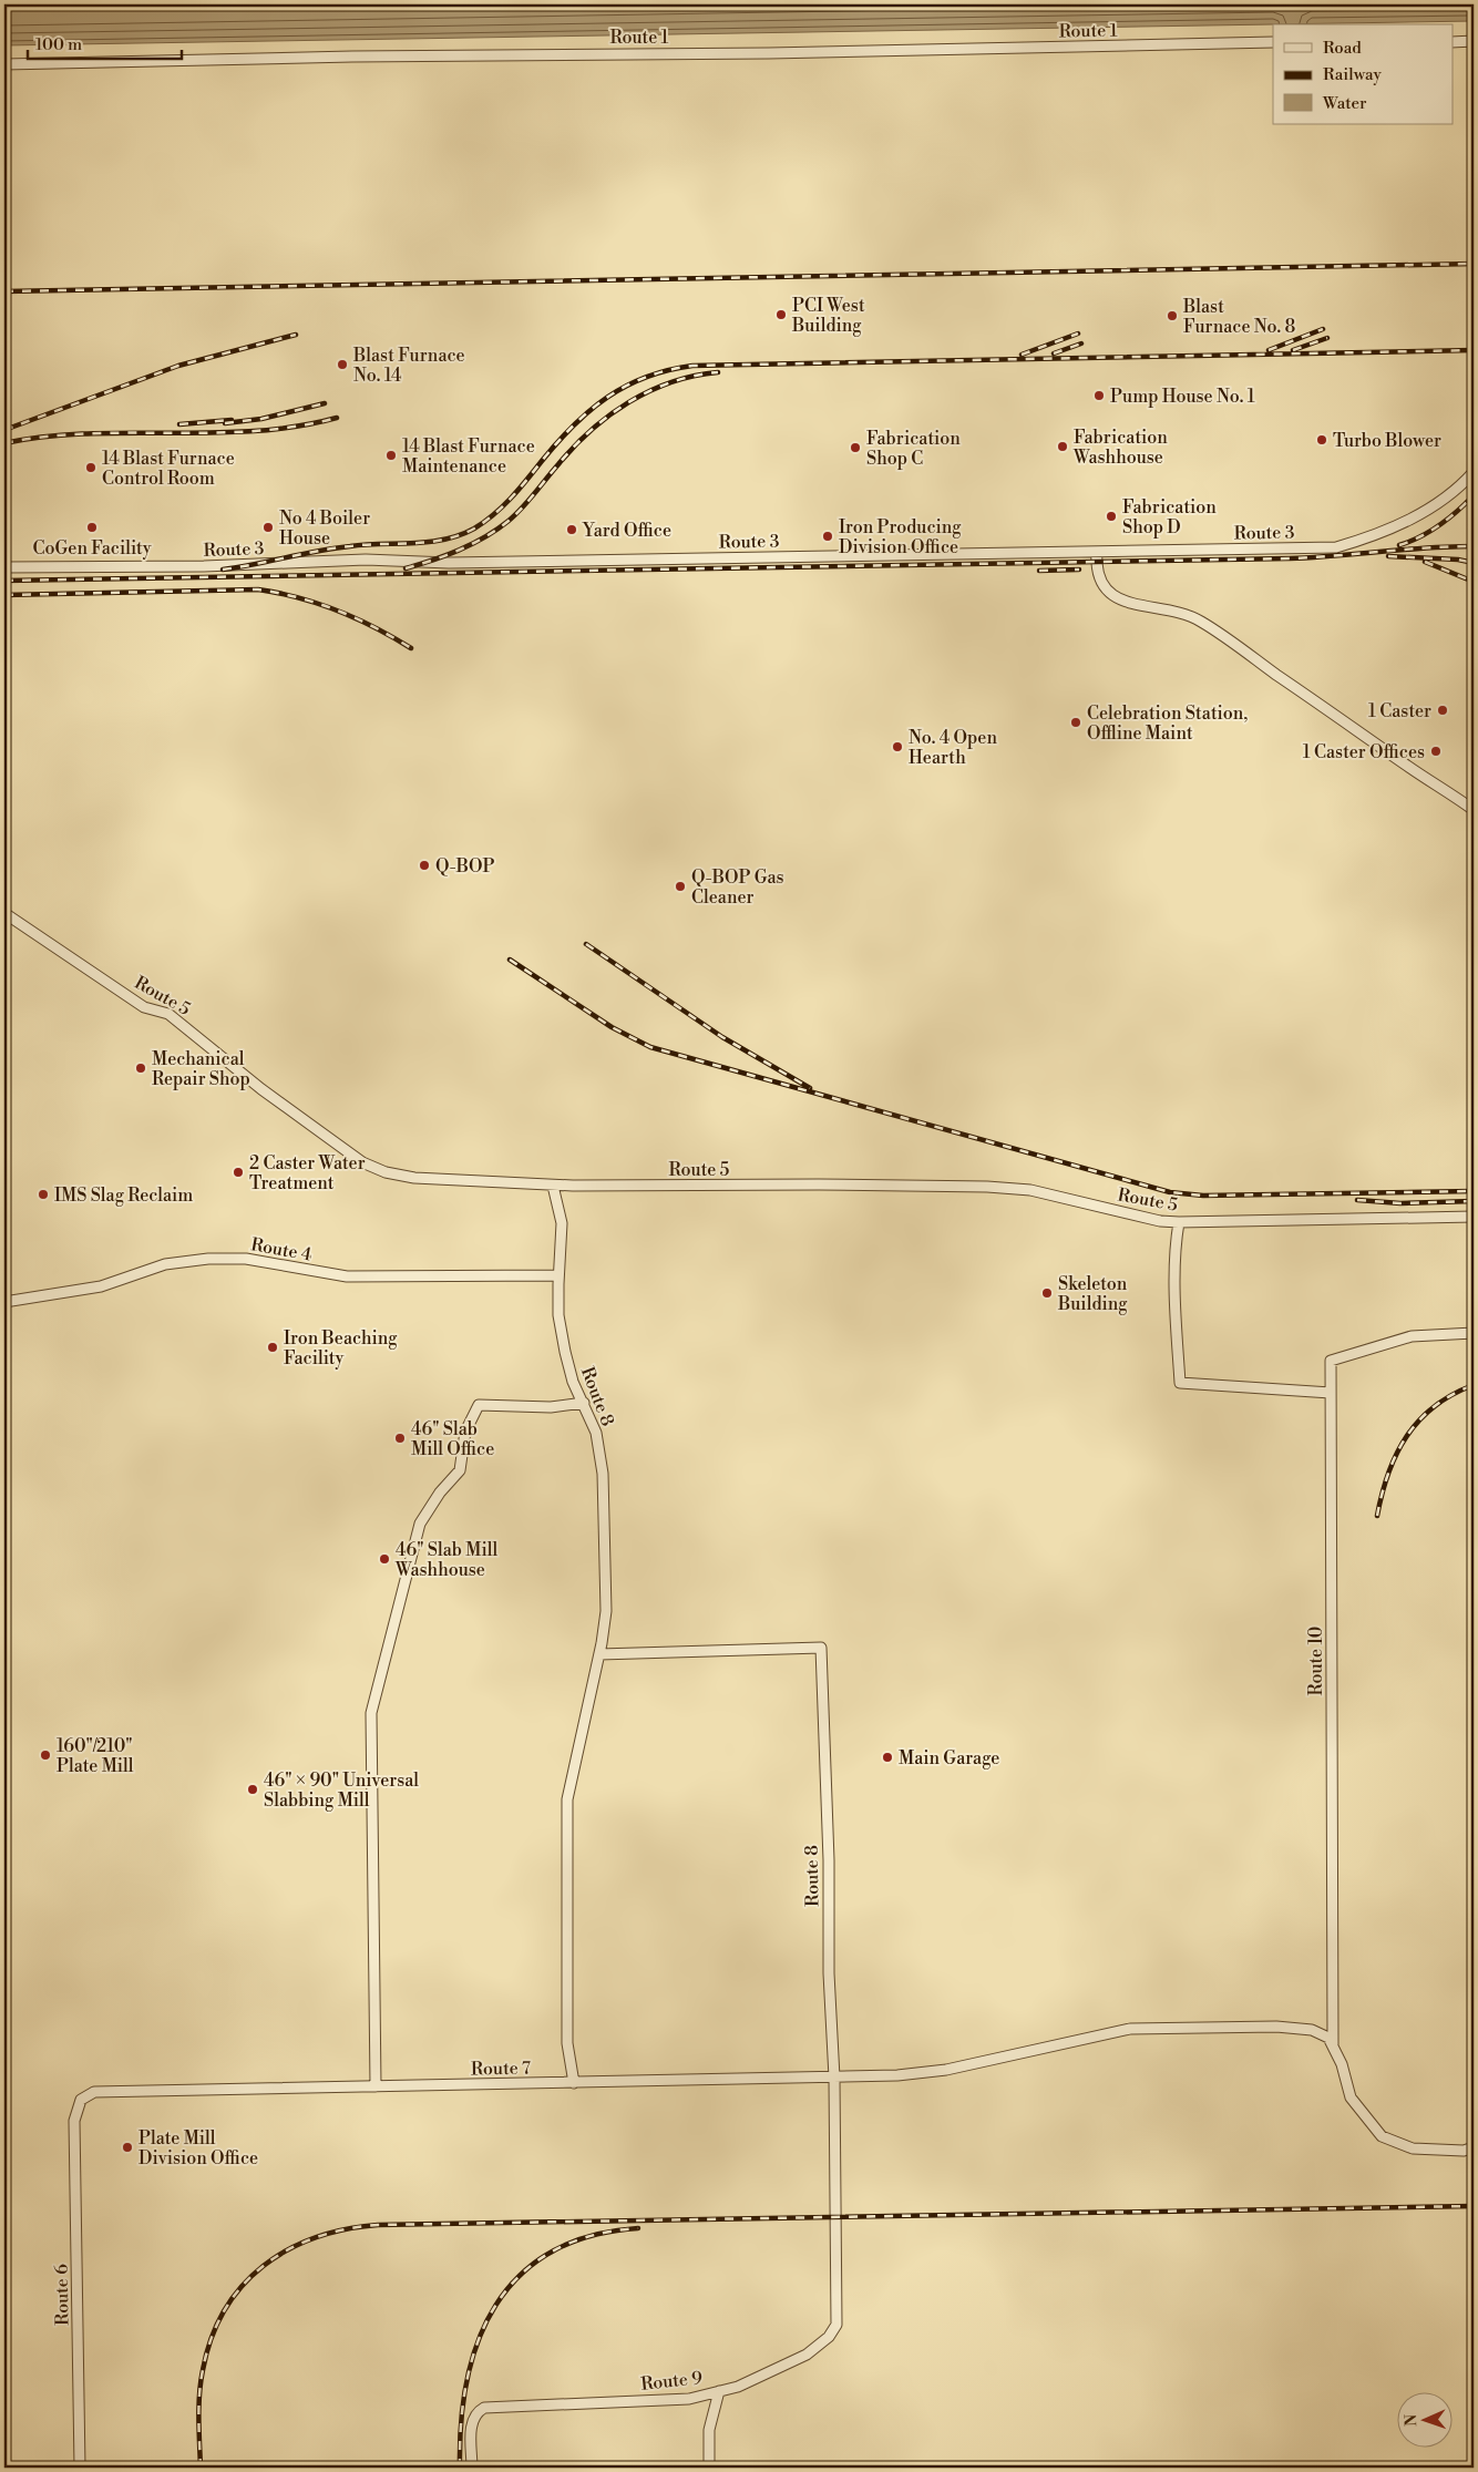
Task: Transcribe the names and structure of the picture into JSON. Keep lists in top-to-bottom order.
{
  "streets": {
    "street": [
      "Route 1",
      "Route 3",
      "Route 5",
      "Route 4",
      "Route 8",
      "Route 10",
      "Route 7",
      "Route 6",
      "Route 9"
    ]
  },
  "crossings": [
    ["Route 5", "Route 8"],
    ["Route 4", "Route 8"],
    ["Route 8", "Route 7"],
    ["Route 8", "Route 9"],
    ["Route 10", "Route 7"],
    ["Route 7", "Route 6"]
  ],
  "places": [
    "PCI West Building",
    "Blast Furnace No. 8",
    "Blast Furnace No. 14",
    "Pump House No. 1",
    "Turbo Blower",
    "Fabrication Washhouse",
    "Fabrication Shop C",
    "14 Blast Furnace Maintenance",
    "14 Blast Furnace Control Room",
    "Fabrication Shop D",
    "CoGen Facility",
    "No 4 Boiler House",
    "Yard Office",
    "Iron Producing Division Office",
    "1 Caster",
    "Celebration Station, Offline Maint",
    "No. 4 Open Hearth",
    "1 Caster Offices",
    "Q-BOP",
    "Q-BOP Gas Cleaner",
    "Mechanical Repair Shop",
    "2 Caster Water Treatment",
    "IMS Slag Reclaim",
    "Skeleton Building",
    "Iron Beaching Facility",
    "46\" Slab Mill Office",
    "46\" Slab Mill Washhouse",
    "160\"/210\" Plate Mill",
    "Main Garage",
    "46\" × 90\" Universal Slabbing Mill",
    "Plate Mill Division Office"
  ],
  "legend": ["Road", "Railway", "Water"],
  "scale_bar": "100 m",
  "north": "left"
}
